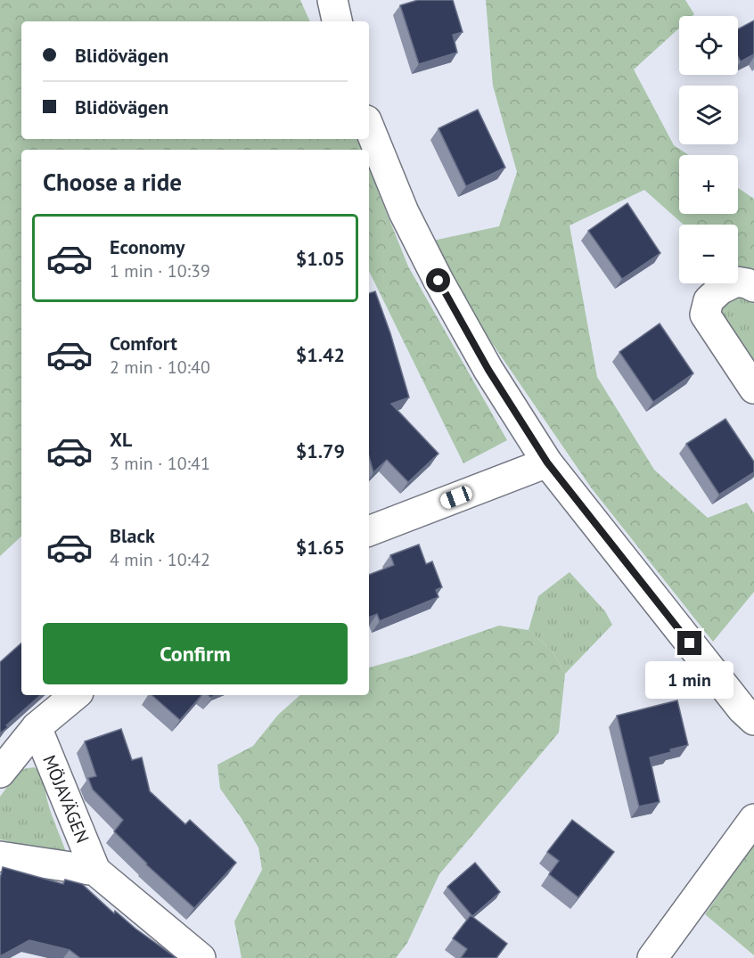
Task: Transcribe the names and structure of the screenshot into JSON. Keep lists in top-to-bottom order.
{
  "streets": {
    "street": ["MÖJAVÄGEN"]
  },
  "page": {
    "map_buttons": ["+", "−"],
    "banner": ["Blidövägen", "Blidövägen"],
    "heading": "Choose a ride",
    "list": [
      {
        "name": "Economy",
        "note": "1 min · 10:39",
        "value": "$1.05"
      },
      {
        "name": "Comfort",
        "note": "2 min · 10:40",
        "value": "$1.42"
      },
      {
        "name": "XL",
        "note": "3 min · 10:41",
        "value": "$1.79"
      },
      {
        "name": "Black",
        "note": "4 min · 10:42",
        "value": "$1.65"
      }
    ],
    "buttons": "Confirm",
    "bubble": "1 min"
  }
}
